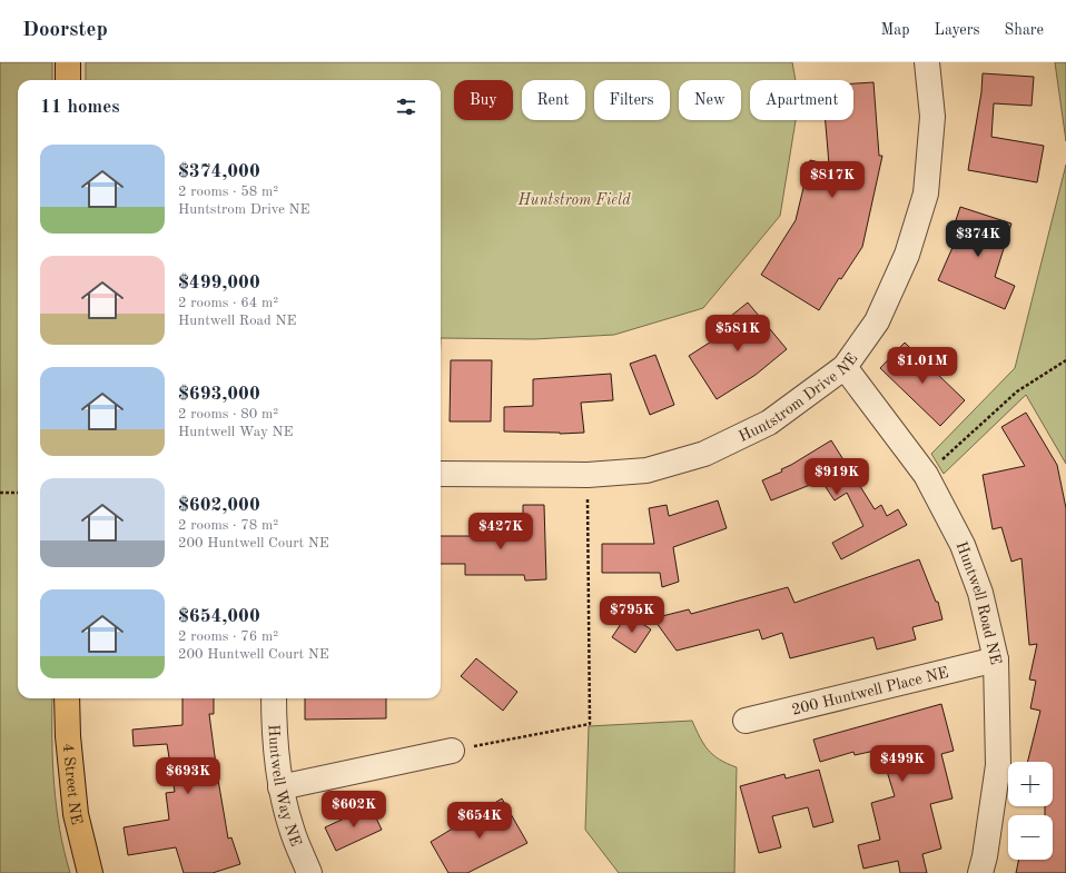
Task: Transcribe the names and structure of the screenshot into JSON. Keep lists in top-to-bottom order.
{
  "streets": {
    "main road": ["4 Street NE"],
    "street": [
      "Huntstrom Drive NE",
      "Huntwell Road NE",
      "200 Huntwell Place NE",
      "Huntwell Way NE"
    ]
  },
  "crossings": [
    ["Huntstrom Drive NE", "Huntwell Road NE"],
    ["Huntwell Road NE", "200 Huntwell Place NE"]
  ],
  "parks": ["Huntstrom Field"],
  "page": {
    "header": "Doorstep",
    "nav": ["Map", "Layers", "Share"],
    "chip": [
      "Buy",
      "Rent",
      "Filters",
      "New",
      "Apartment"
    ],
    "heading": "11 homes",
    "list": [
      {
        "name": "$374,000",
        "note": "2 rooms · 58 m² · Huntstrom Drive NE"
      },
      {
        "name": "$499,000",
        "note": "2 rooms · 64 m² · Huntwell Road NE"
      },
      {
        "name": "$693,000",
        "note": "2 rooms · 80 m² · Huntwell Way NE"
      },
      {
        "name": "$602,000",
        "note": "2 rooms · 78 m² · 200 Huntwell Court NE"
      },
      {
        "name": "$654,000",
        "note": "2 rooms · 76 m² · 200 Huntwell Court NE"
      }
    ],
    "price": [
      "$817K",
      "$374K",
      "$581K",
      "$1.01M",
      "$919K",
      "$427K",
      "$795K",
      "$499K",
      "$693K",
      "$602K",
      "$654K"
    ],
    "map_buttons": ["+", "−"]
  }
}
